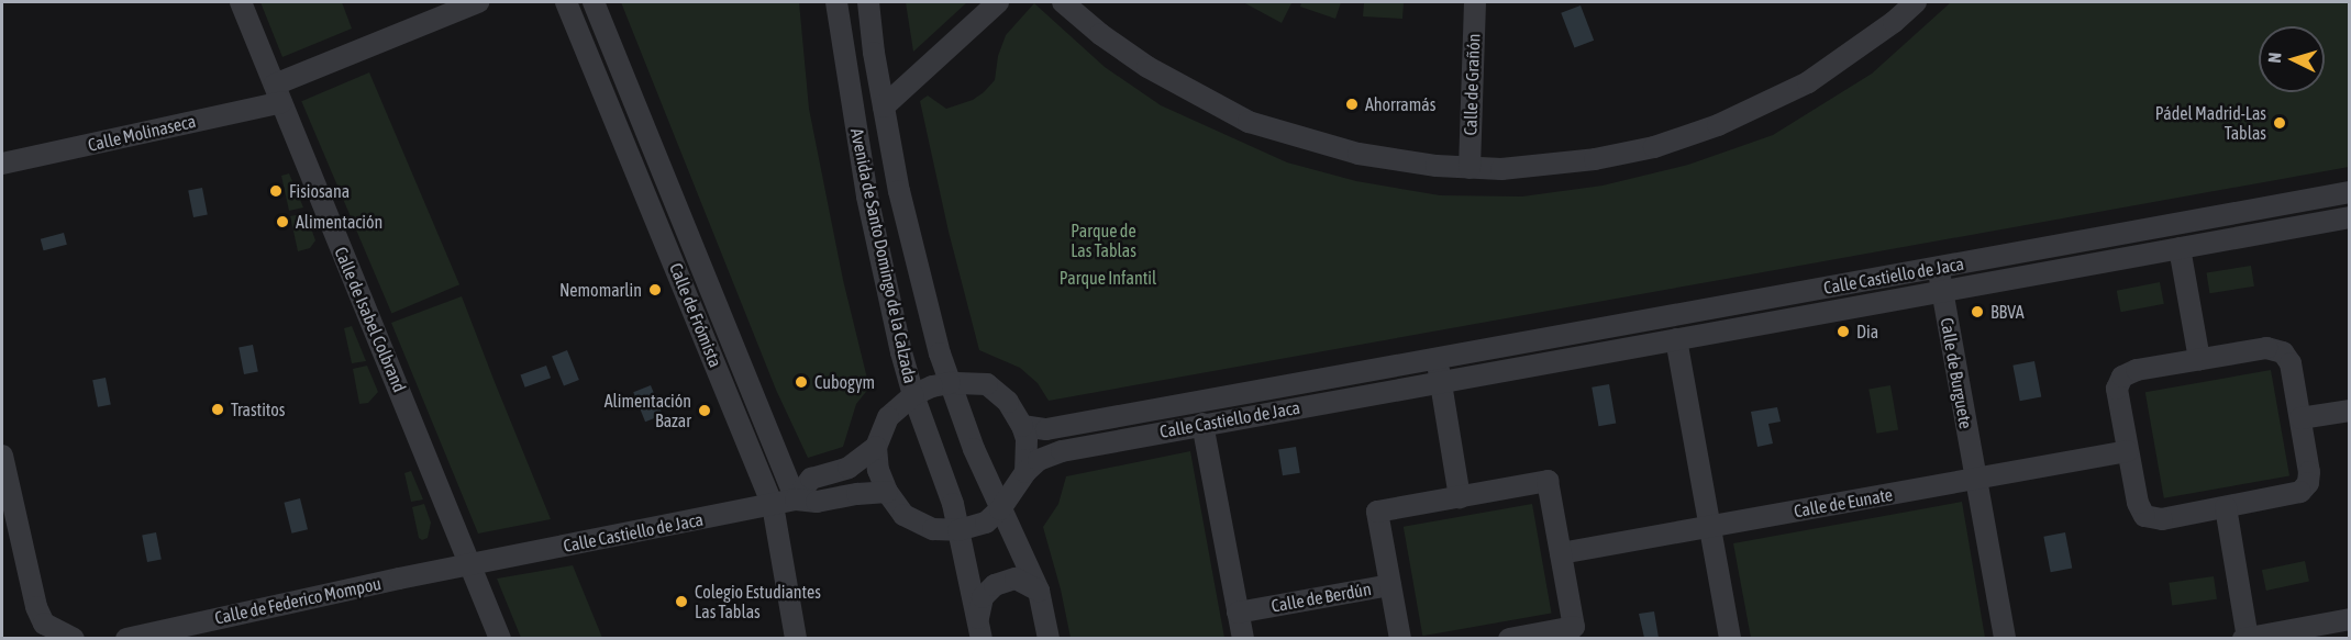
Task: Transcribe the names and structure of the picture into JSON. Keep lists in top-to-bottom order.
{
  "streets": {
    "street": [
      "Calle de Grañón",
      "Calle Molinaseca",
      "Avenida de Santo Domingo de la Calzada",
      "Calle Castiello de Jaca",
      "Calle de Frómista",
      "Calle de Isabel Colbrand",
      "Calle de Burguete",
      "Calle de Eunate",
      "Calle de Berdún",
      "Calle de Federico Mompou"
    ]
  },
  "crossings": [
    ["Calle Molinaseca", "Calle de Isabel Colbrand"],
    ["Avenida de Santo Domingo de la Calzada", "Calle Castiello de Jaca"],
    ["Calle Castiello de Jaca", "Calle de Frómista"],
    ["Calle Castiello de Jaca", "Calle de Isabel Colbrand"],
    ["Calle Castiello de Jaca", "Calle de Burguete"],
    ["Calle Castiello de Jaca", "Calle de Federico Mompou"],
    ["Calle de Isabel Colbrand", "Calle de Federico Mompou"],
    ["Calle de Burguete", "Calle de Eunate"]
  ],
  "parks": ["Parque de Las Tablas", "Parque Infantil"],
  "places": [
    "Ahorramás",
    "Pádel Madrid-Las Tablas",
    "Fisiosana",
    "Alimentación",
    "Nemomarlin",
    "BBVA",
    "Dia",
    "Cubogym",
    "Trastitos",
    "Alimentación Bazar",
    "Colegio Estudiantes Las Tablas"
  ],
  "north": "left"
}
